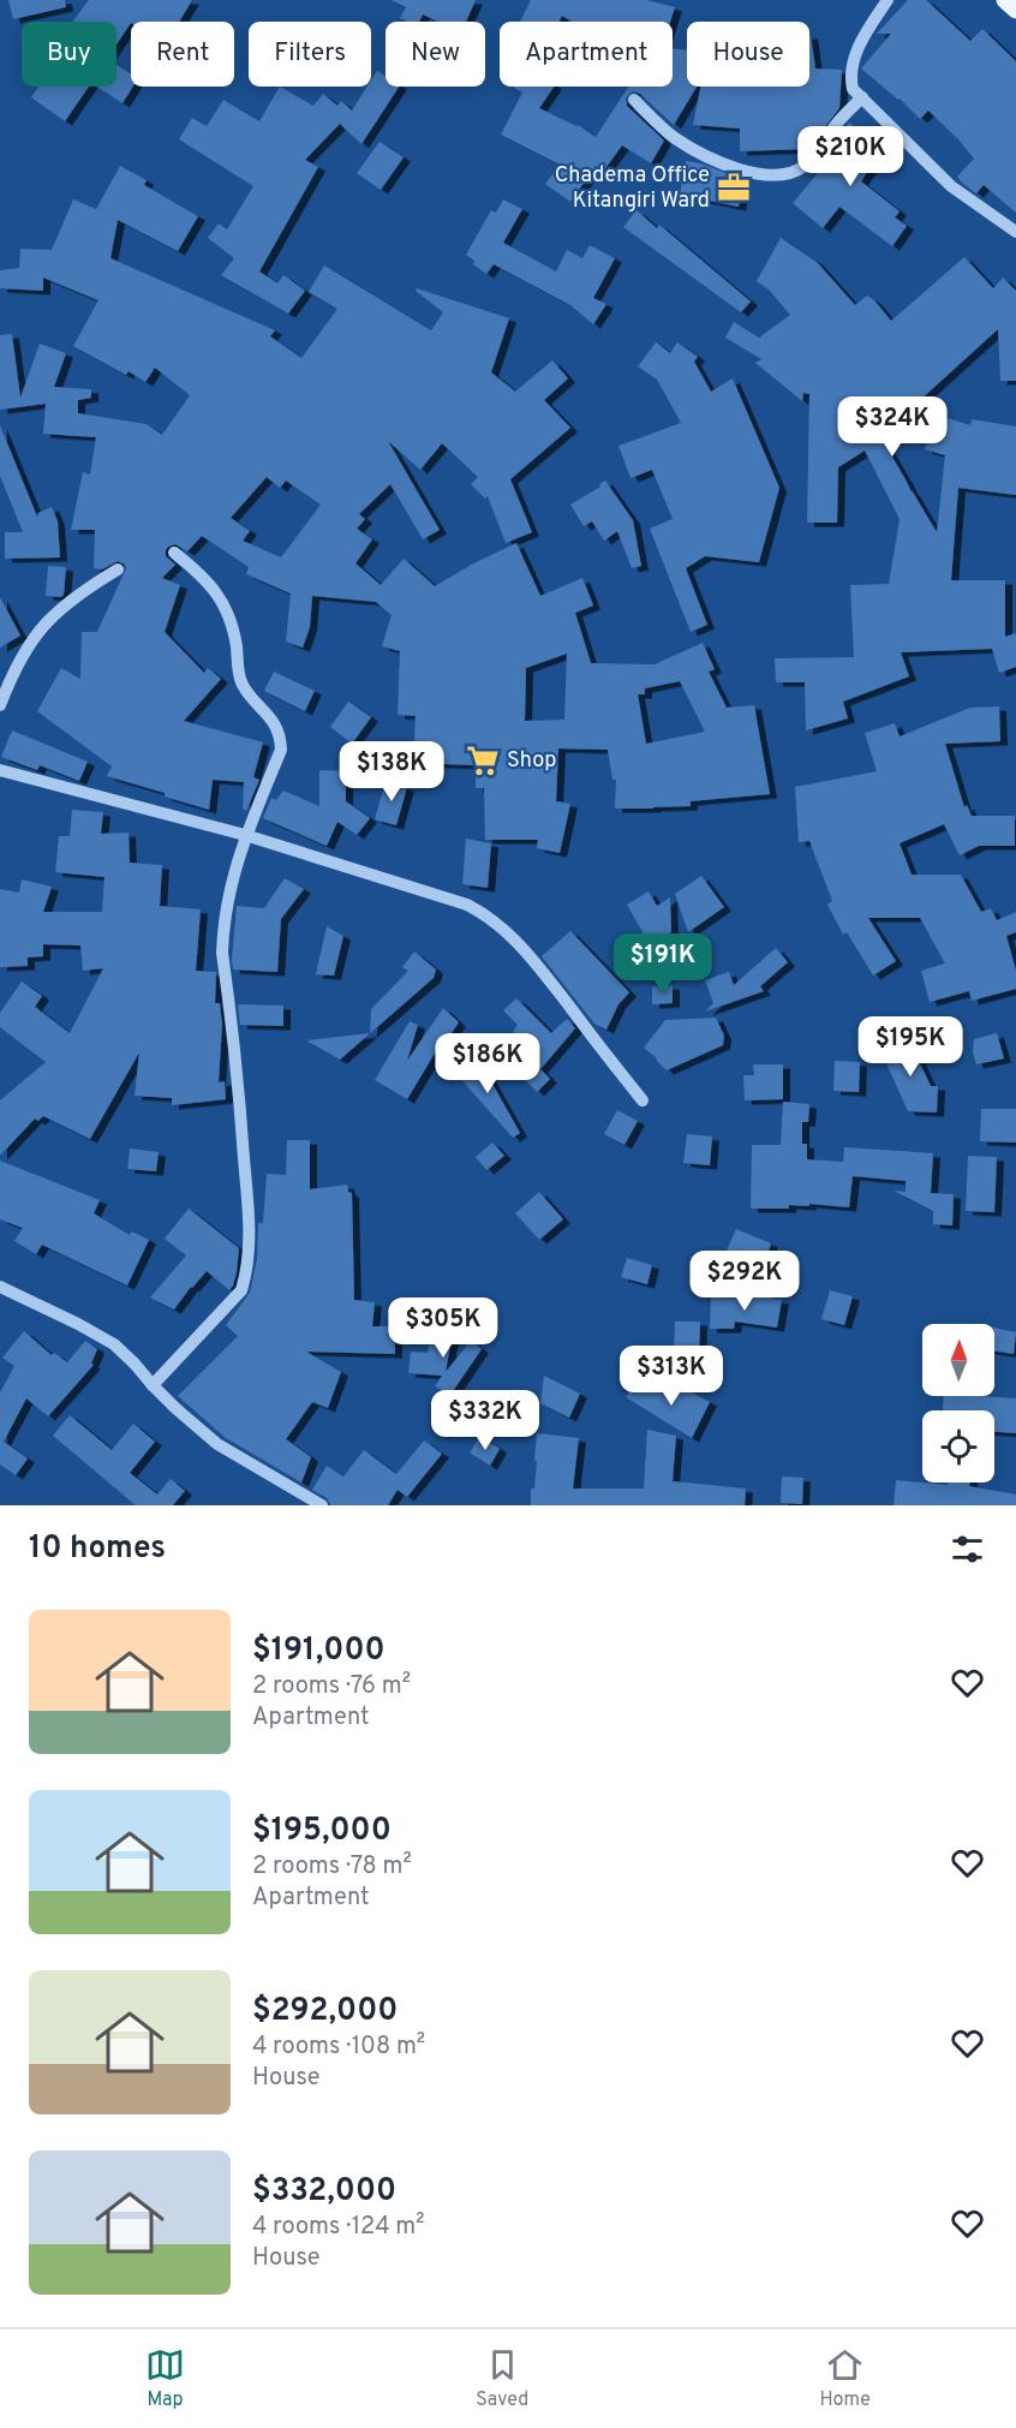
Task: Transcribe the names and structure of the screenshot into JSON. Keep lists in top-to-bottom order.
{
  "places": {
    "office": ["Chadema Office Kitangiri Ward"],
    "supermarket": ["Shop"]
  },
  "north": "top",
  "page": {
    "chip": [
      "Buy",
      "Rent",
      "Filters",
      "New",
      "Apartment",
      "House"
    ],
    "price": [
      "$210K",
      "$324K",
      "$138K",
      "$191K",
      "$195K",
      "$186K",
      "$292K",
      "$305K",
      "$313K",
      "$332K"
    ],
    "heading": "10 homes",
    "list": [
      {
        "name": "$191,000",
        "note": "2 rooms · 76 m² · Apartment"
      },
      {
        "name": "$195,000",
        "note": "2 rooms · 78 m² · Apartment"
      },
      {
        "name": "$292,000",
        "note": "4 rooms · 108 m² · House"
      },
      {
        "name": "$332,000",
        "note": "4 rooms · 124 m² · House"
      }
    ],
    "tabs": ["Map", "Saved", "Home"]
  }
}
